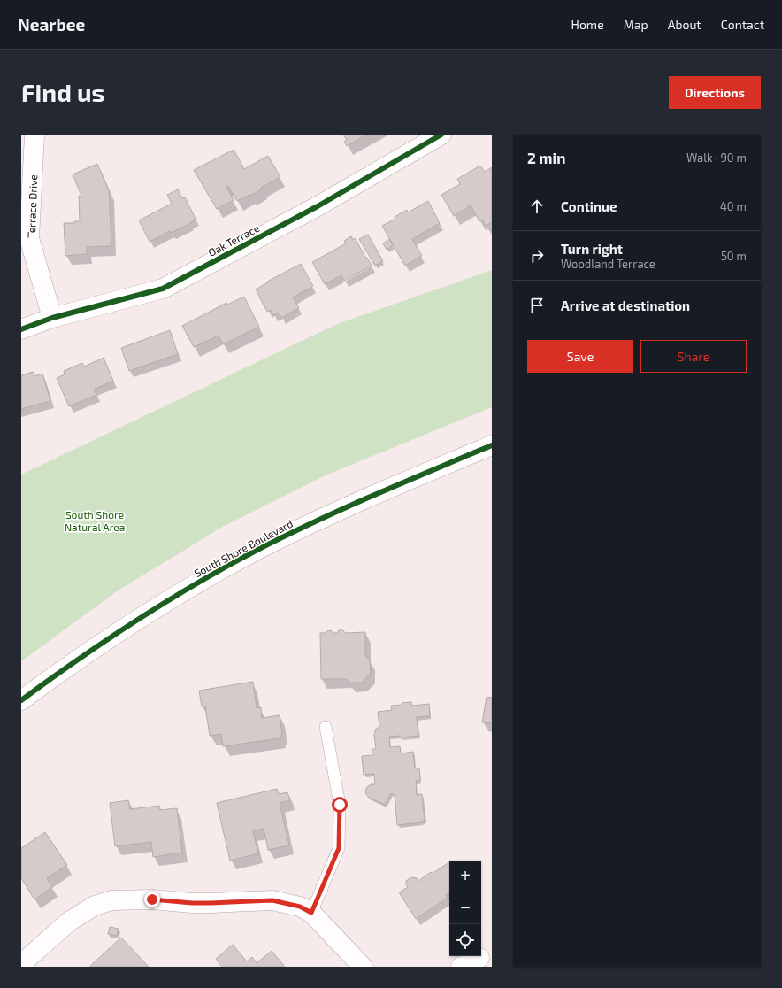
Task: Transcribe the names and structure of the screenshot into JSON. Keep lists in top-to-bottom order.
{
  "streets": {
    "street": ["Terrace Drive", "Oak Terrace", "South Shore Boulevard"]
  },
  "crossings": [
    ["Terrace Drive", "Oak Terrace"]
  ],
  "parks": ["South Shore Natural Area"],
  "page": {
    "header": "Nearbee",
    "nav": [
      "Home",
      "Map",
      "About",
      "Contact"
    ],
    "buttons": [
      "Directions",
      ["Save", "Share"]
    ],
    "title": "Find us",
    "heading": ["2 min", "Walk · 90 m"],
    "list": [
      ["Continue", "40 m"],
      ["Turn right", "Woodland Terrace", "50 m"],
      "Arrive at destination"
    ],
    "map_buttons": ["+", "−"]
  }
}
